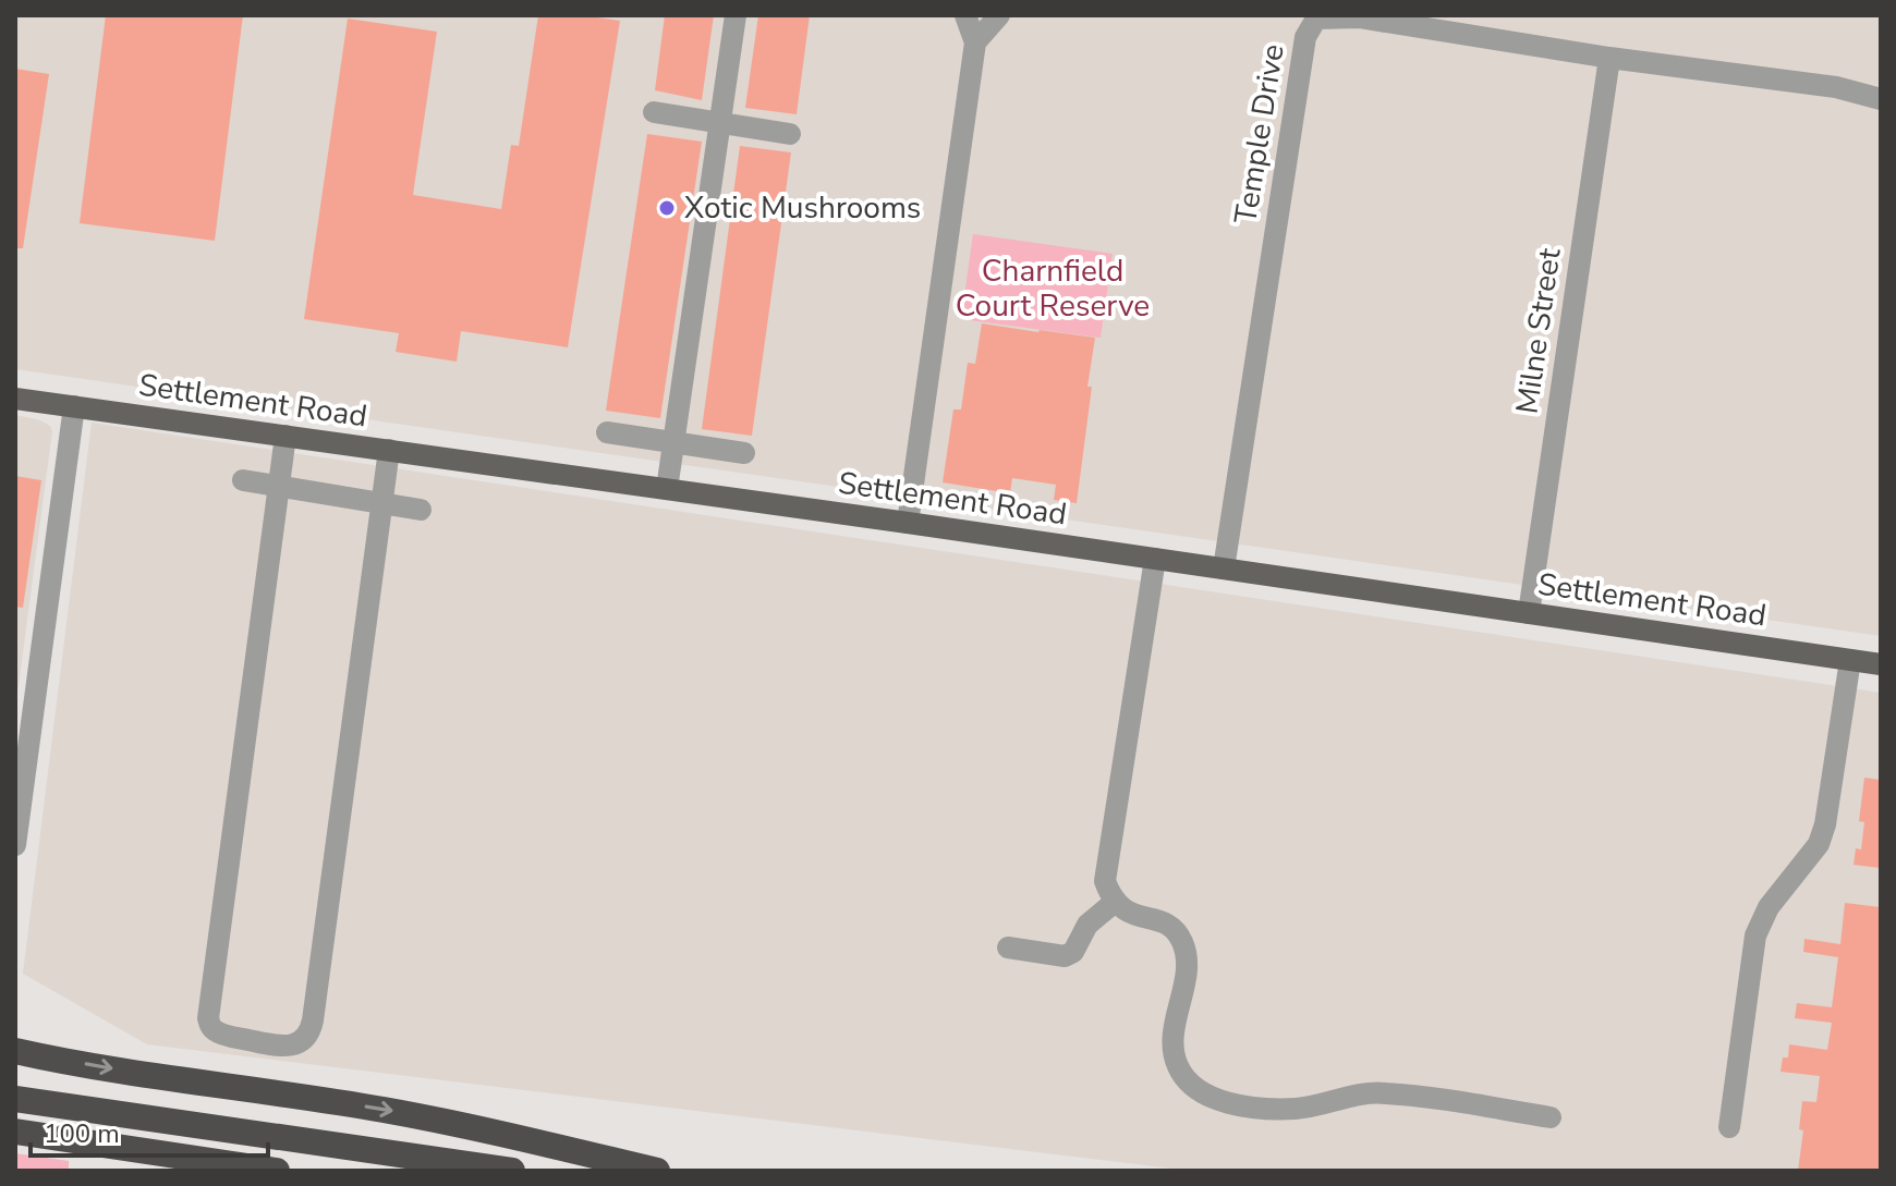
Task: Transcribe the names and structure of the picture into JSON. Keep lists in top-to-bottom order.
{
  "streets": {
    "main road": ["Settlement Road"],
    "street": ["Temple Drive", "Milne Street"]
  },
  "crossings": [
    ["Temple Drive", "Milne Street"],
    ["Temple Drive", "Settlement Road"],
    ["Milne Street", "Settlement Road"]
  ],
  "parks": ["Charnfield Court Reserve"],
  "places": ["Xotic Mushrooms"],
  "scale_bar": "100 m"
}
